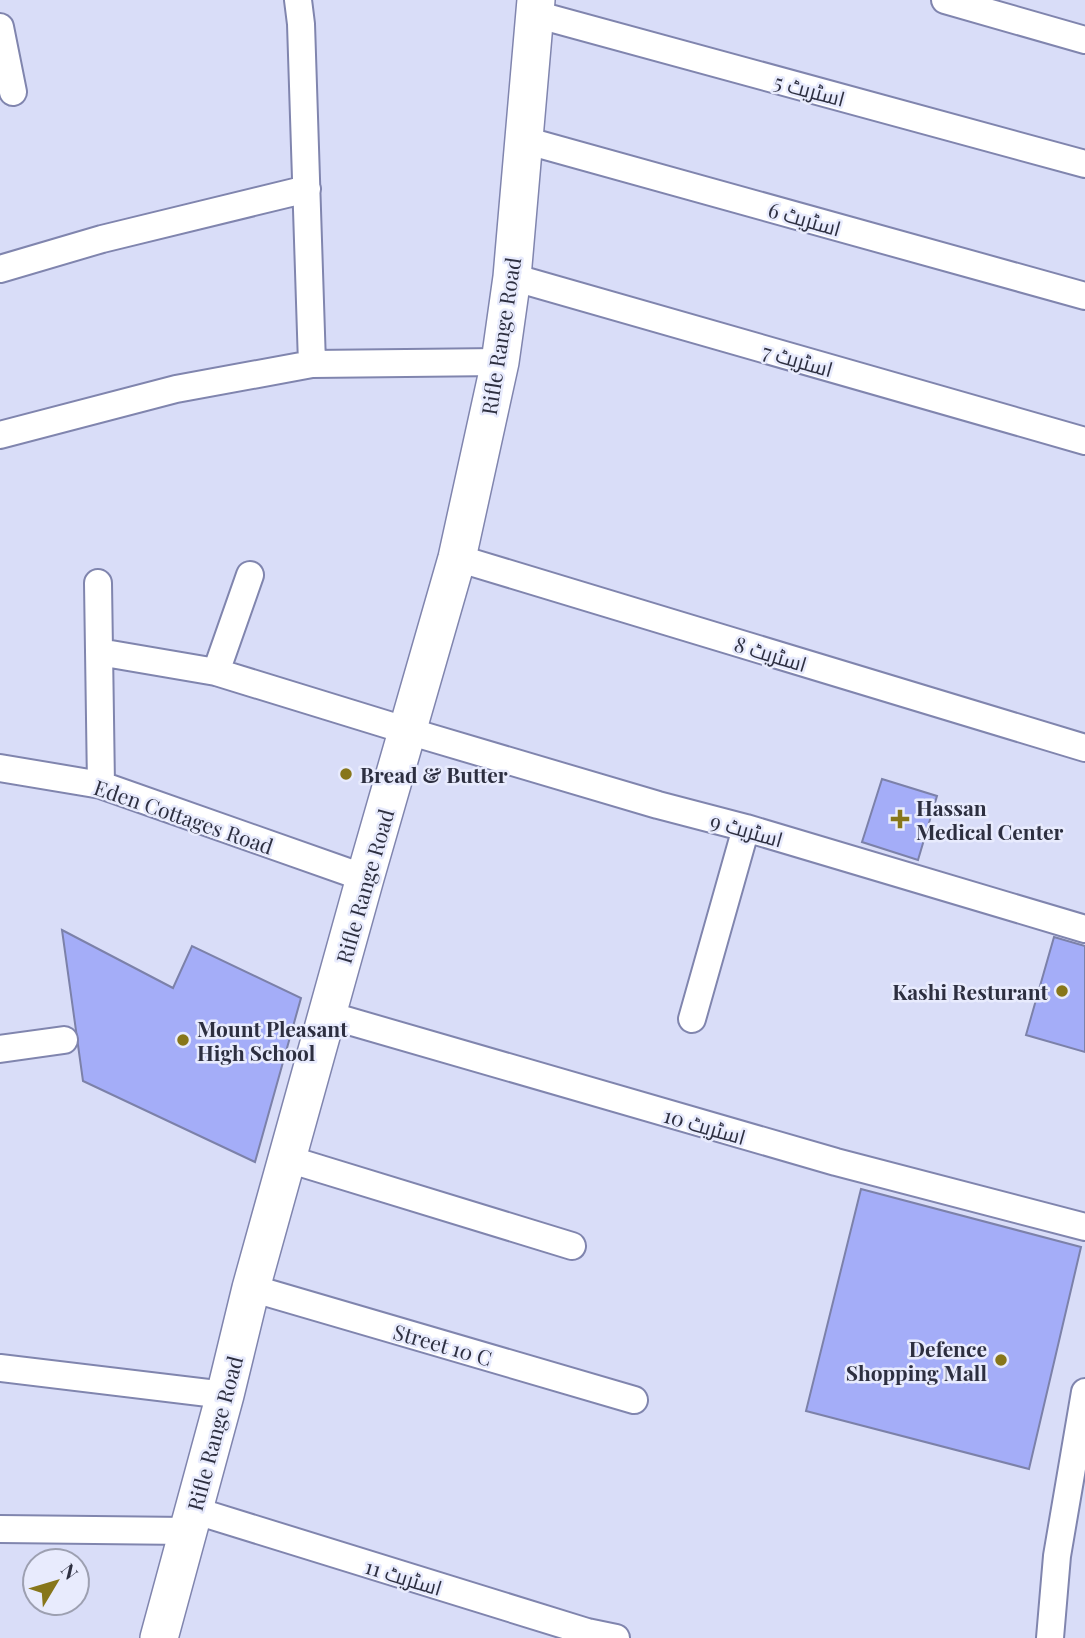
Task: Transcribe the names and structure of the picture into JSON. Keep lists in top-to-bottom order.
{
  "streets": {
    "street": [
      "اسٹریٹ 5",
      "اسٹریٹ 6",
      "Rifle Range Road",
      "اسٹریٹ 7",
      "اسٹریٹ 8",
      "Eden Cottages Road",
      "اسٹریٹ 9",
      "اسٹریٹ 10",
      "Street 10 C",
      "اسٹریٹ 11"
    ]
  },
  "crossings": [
    ["اسٹریٹ 5", "Rifle Range Road"],
    ["اسٹریٹ 6", "Rifle Range Road"],
    ["Rifle Range Road", "اسٹریٹ 7"],
    ["Rifle Range Road", "اسٹریٹ 8"],
    ["Rifle Range Road", "Eden Cottages Road"],
    ["Rifle Range Road", "اسٹریٹ 9"],
    ["Rifle Range Road", "اسٹریٹ 10"],
    ["Rifle Range Road", "Street 10 C"],
    ["Rifle Range Road", "اسٹریٹ 11"]
  ],
  "places": {
    "other": [
      "Bread & Butter",
      "Kashi Resturant",
      "Mount Pleasant High School",
      "Defence Shopping Mall"
    ],
    "health": ["Hassan Medical Center"]
  },
  "north": "top right"
}
